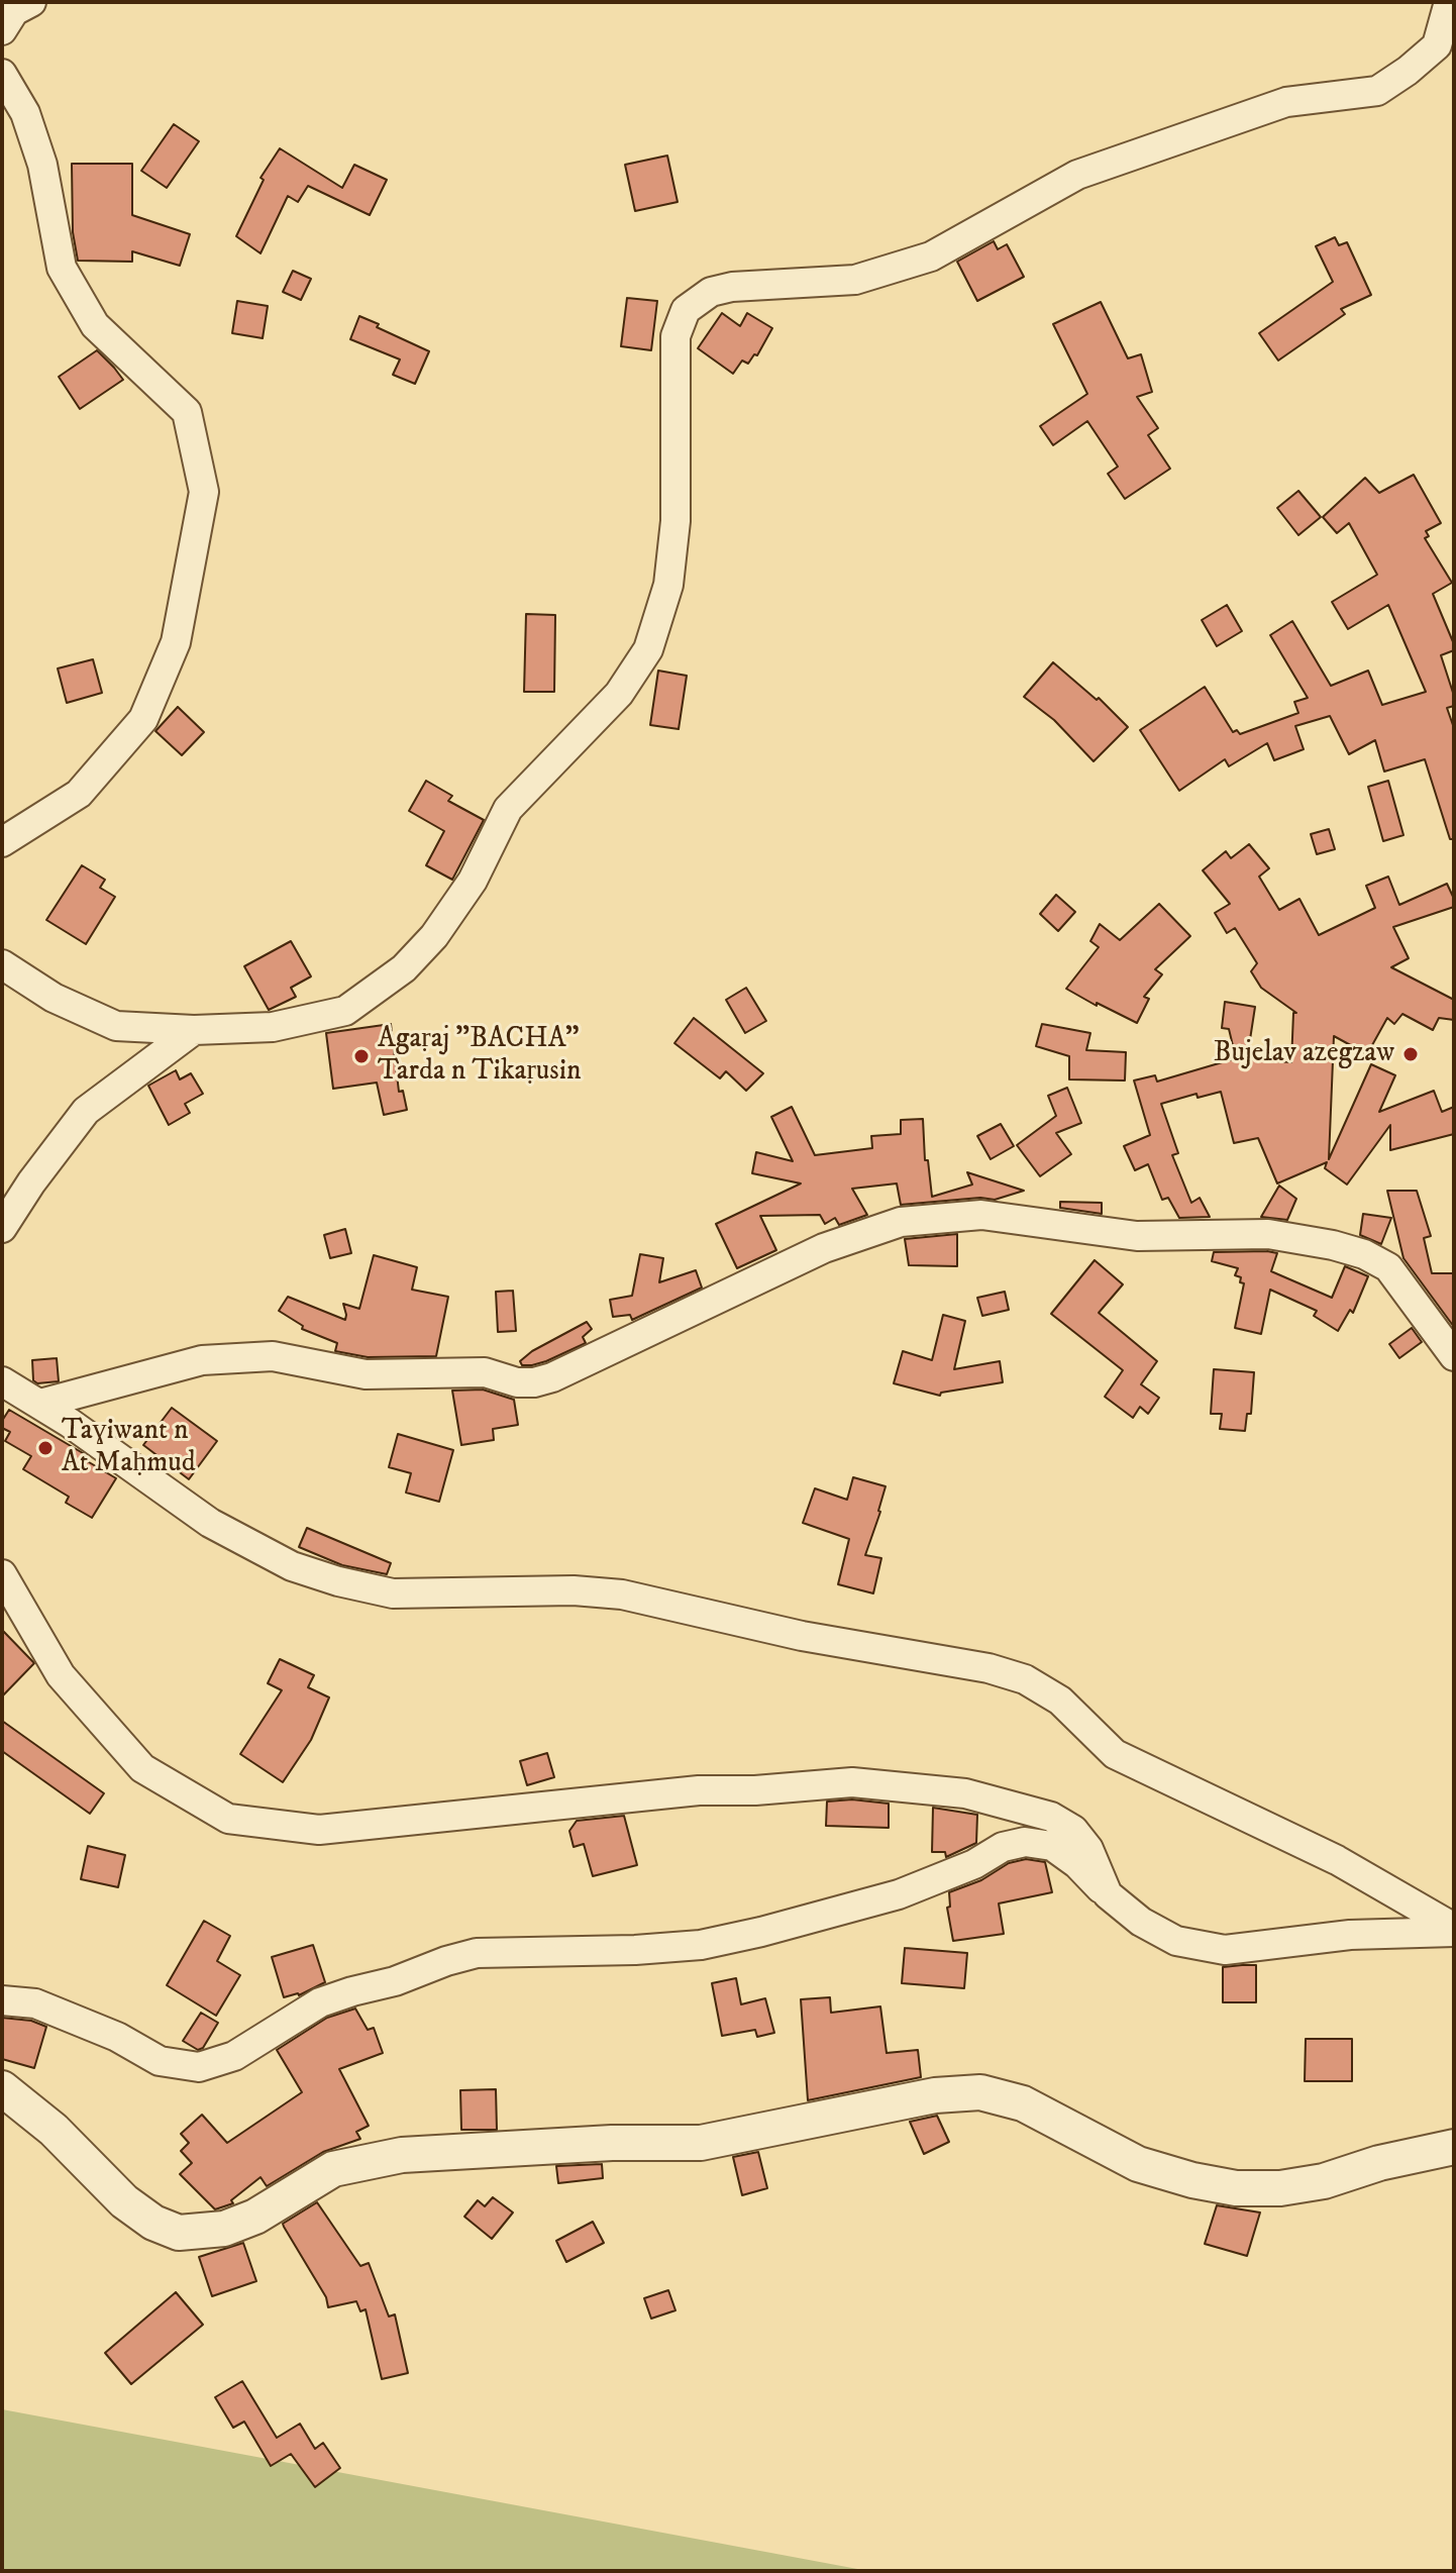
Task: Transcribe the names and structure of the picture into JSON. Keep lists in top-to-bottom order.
{
  "places": ["Bujelav azegzaw", "Agaṛaj \"BACHA\" Tarda n Tikaṛusin", "Taɣiwant n At Maḥmud"]
}
